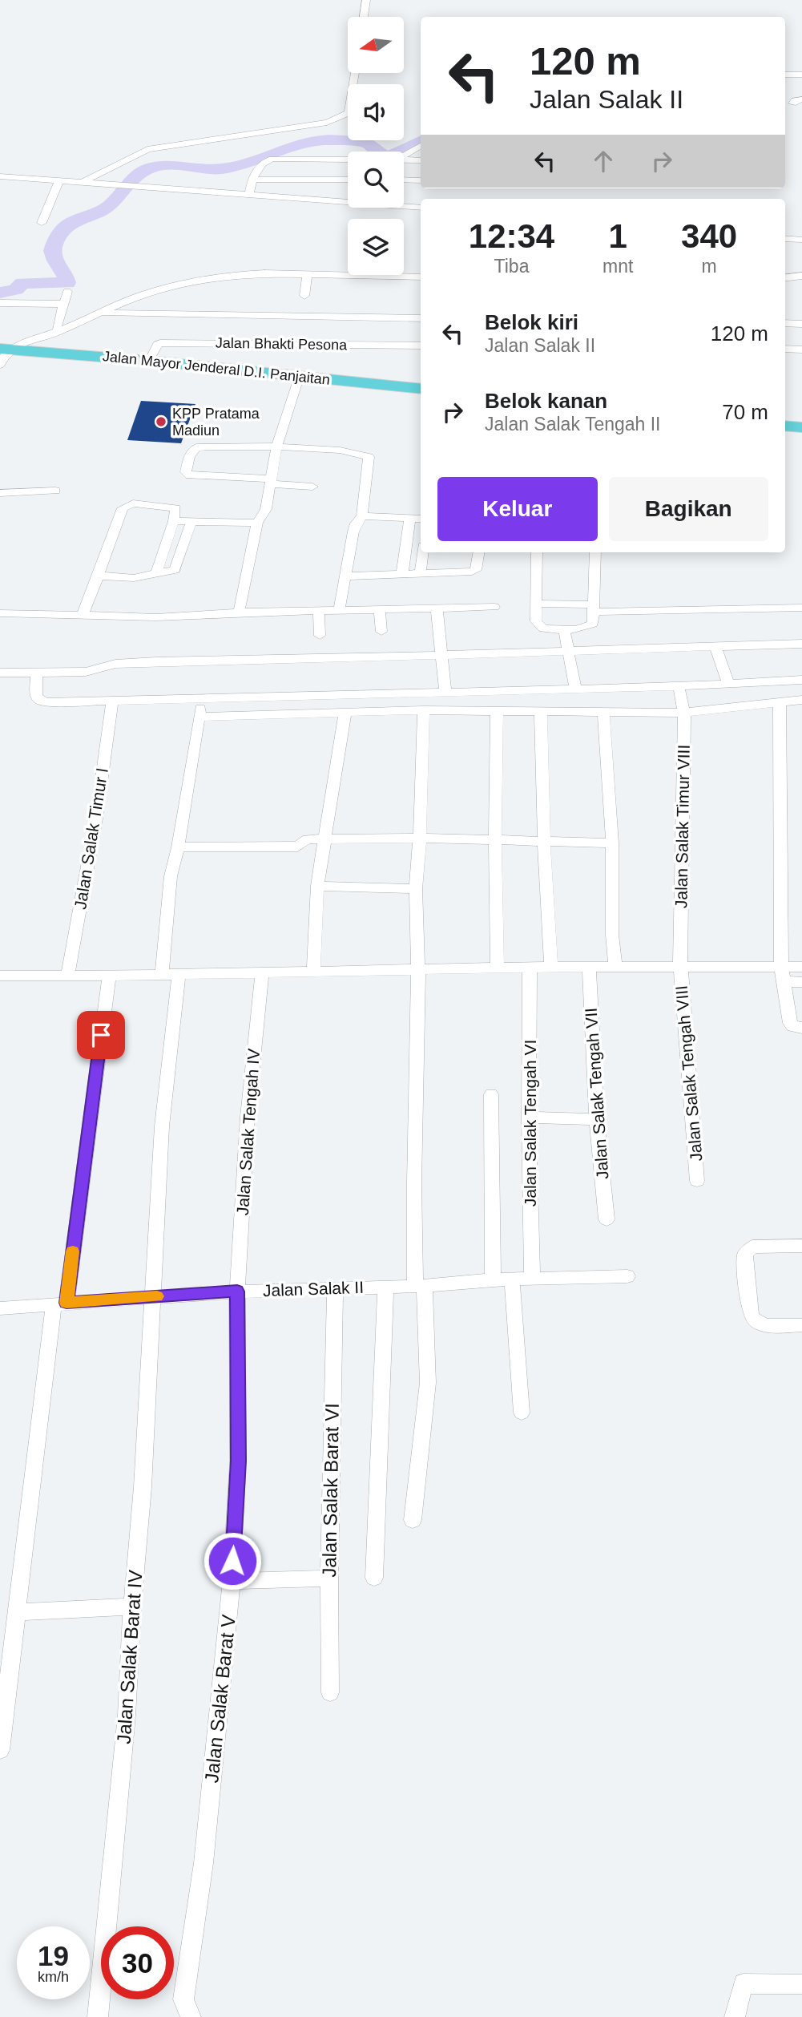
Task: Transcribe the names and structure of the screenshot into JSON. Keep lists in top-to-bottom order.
{
  "streets": {
    "highway": ["Jalan Mayor Jenderal D.I. Panjaitan"],
    "street": [
      "Jalan Bhakti Pesona",
      "Jalan Salak Timur VIII",
      "Jalan Salak Timur I",
      "Jalan Salak Tengah VIII",
      "Jalan Salak Tengah VII",
      "Jalan Salak Tengah VI",
      "Jalan Salak Tengah IV",
      "Jalan Salak II",
      "Jalan Salak Barat VI",
      "Jalan Salak Barat IV",
      "Jalan Salak Barat V"
    ]
  },
  "crossings": [
    ["Jalan Bhakti Pesona", "Jalan Mayor Jenderal D.I. Panjaitan"],
    ["Jalan Salak Timur VIII", "Jalan Salak Tengah VIII"],
    ["Jalan Salak Tengah VI", "Jalan Salak II"],
    ["Jalan Salak Tengah IV", "Jalan Salak II"],
    ["Jalan Salak Tengah IV", "Jalan Salak Barat V"],
    ["Jalan Salak II", "Jalan Salak Barat VI"],
    ["Jalan Salak II", "Jalan Salak Barat IV"],
    ["Jalan Salak II", "Jalan Salak Barat V"]
  ],
  "places": ["KPP Pratama Madiun"],
  "north": "left",
  "page": {
    "turn": ["120 m", "Jalan Salak II"],
    "eta": [
      "12:34",
      "Tiba",
      "1",
      "mnt",
      "340",
      "m"
    ],
    "list": [
      {
        "name": "Belok kiri",
        "note": "Jalan Salak II",
        "value": "120 m"
      },
      {
        "name": "Belok kanan",
        "note": "Jalan Salak Tengah II",
        "value": "70 m"
      }
    ],
    "buttons": ["Keluar", "Bagikan"],
    "speed": "19 km/h",
    "limit": "30"
  }
}
